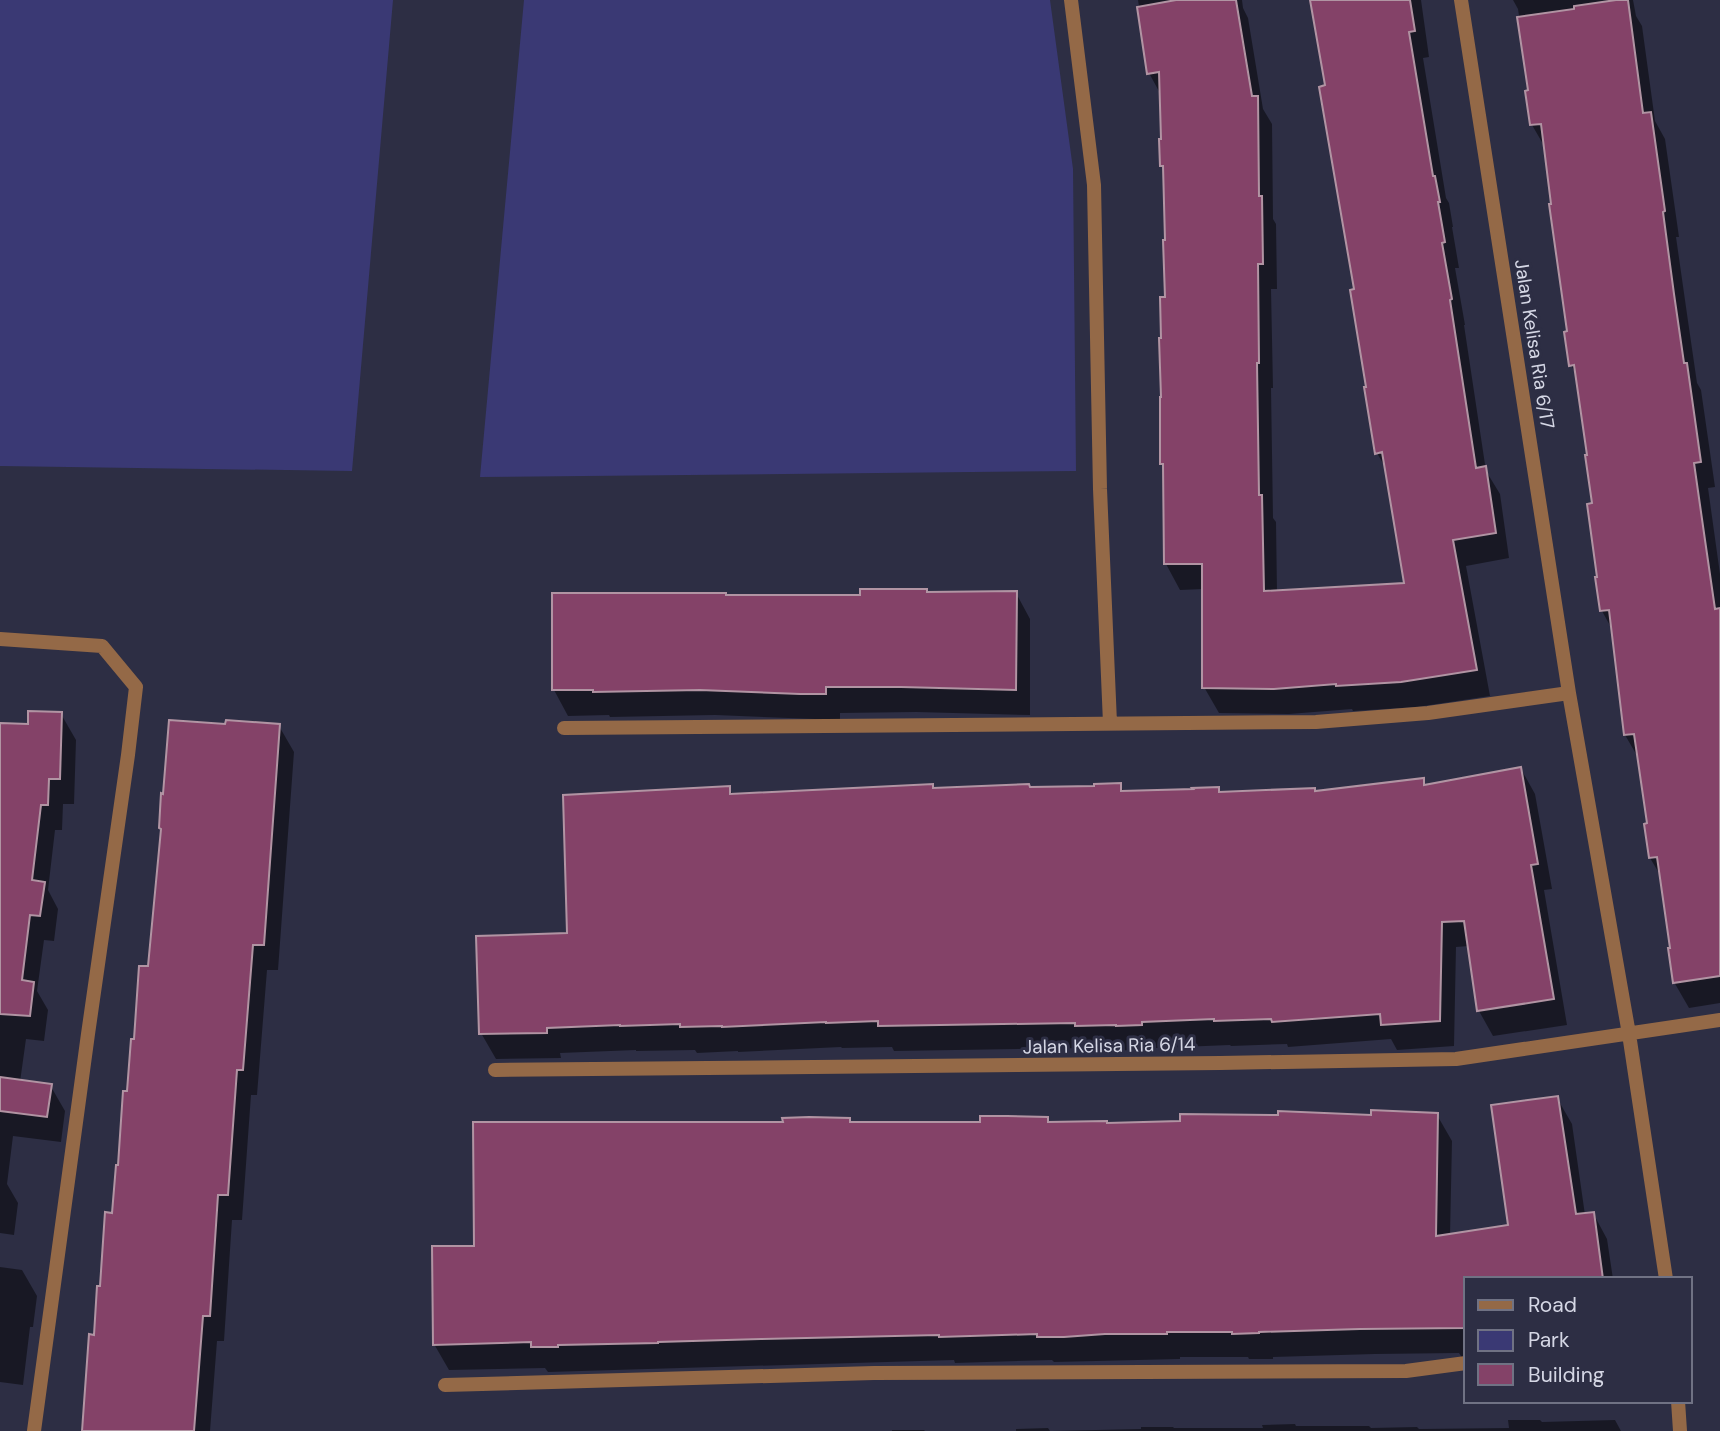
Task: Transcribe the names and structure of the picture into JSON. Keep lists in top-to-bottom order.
{
  "streets": {
    "street": ["Jalan Kelisa Ria 6/17", "Jalan Kelisa Ria 6/14"]
  },
  "crossings": [
    ["Jalan Kelisa Ria 6/17", "Jalan Kelisa Ria 6/14"]
  ],
  "legend": ["Road", "Park", "Building"]
}
